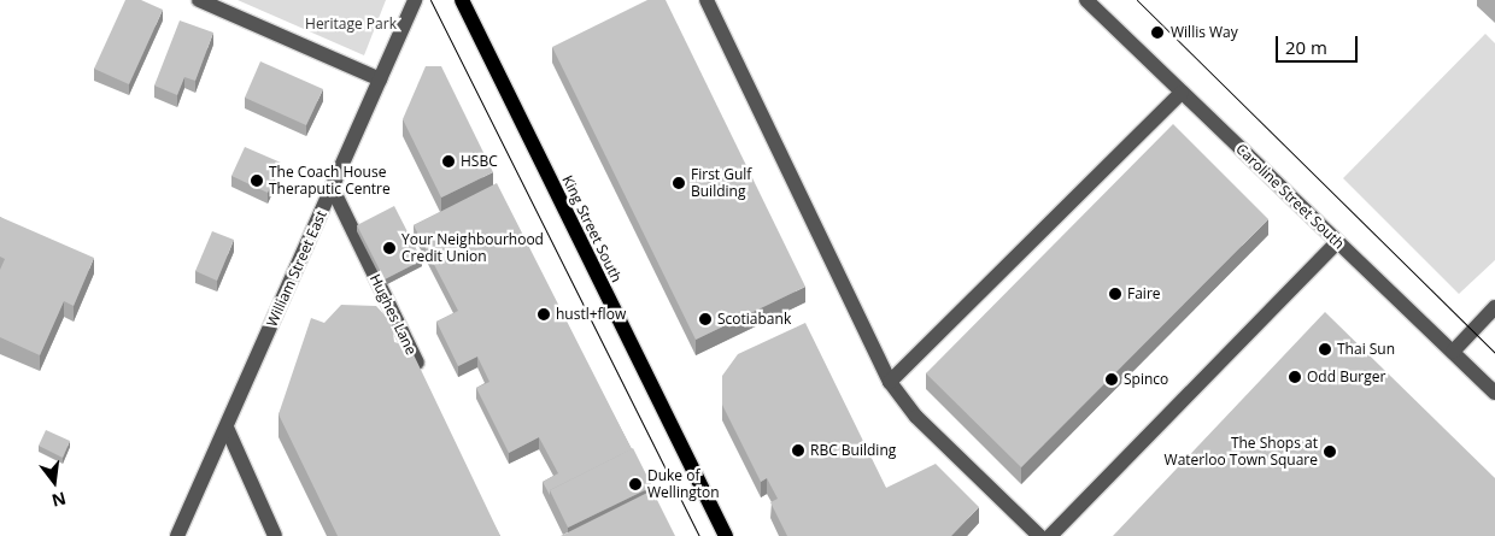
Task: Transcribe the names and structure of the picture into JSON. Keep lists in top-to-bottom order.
{
  "streets": {
    "main road": ["King Street South"],
    "street": ["Caroline Street South", "William Street East", "Hughes Lane"]
  },
  "crossings": [
    ["William Street East", "Hughes Lane"]
  ],
  "parks": ["Heritage Park"],
  "places": [
    "Willis Way",
    "HSBC",
    "The Coach House Theraputic Centre",
    "First Gulf Building",
    "Your Neighbourhood Credit Union",
    "Faire",
    "hustl+flow",
    "Scotiabank",
    "Thai Sun",
    "Odd Burger",
    "Spinco",
    "RBC Building",
    "The Shops at Waterloo Town Square",
    "Duke of Wellington"
  ],
  "scale_bar": "20 m",
  "north": "bottom"
}
